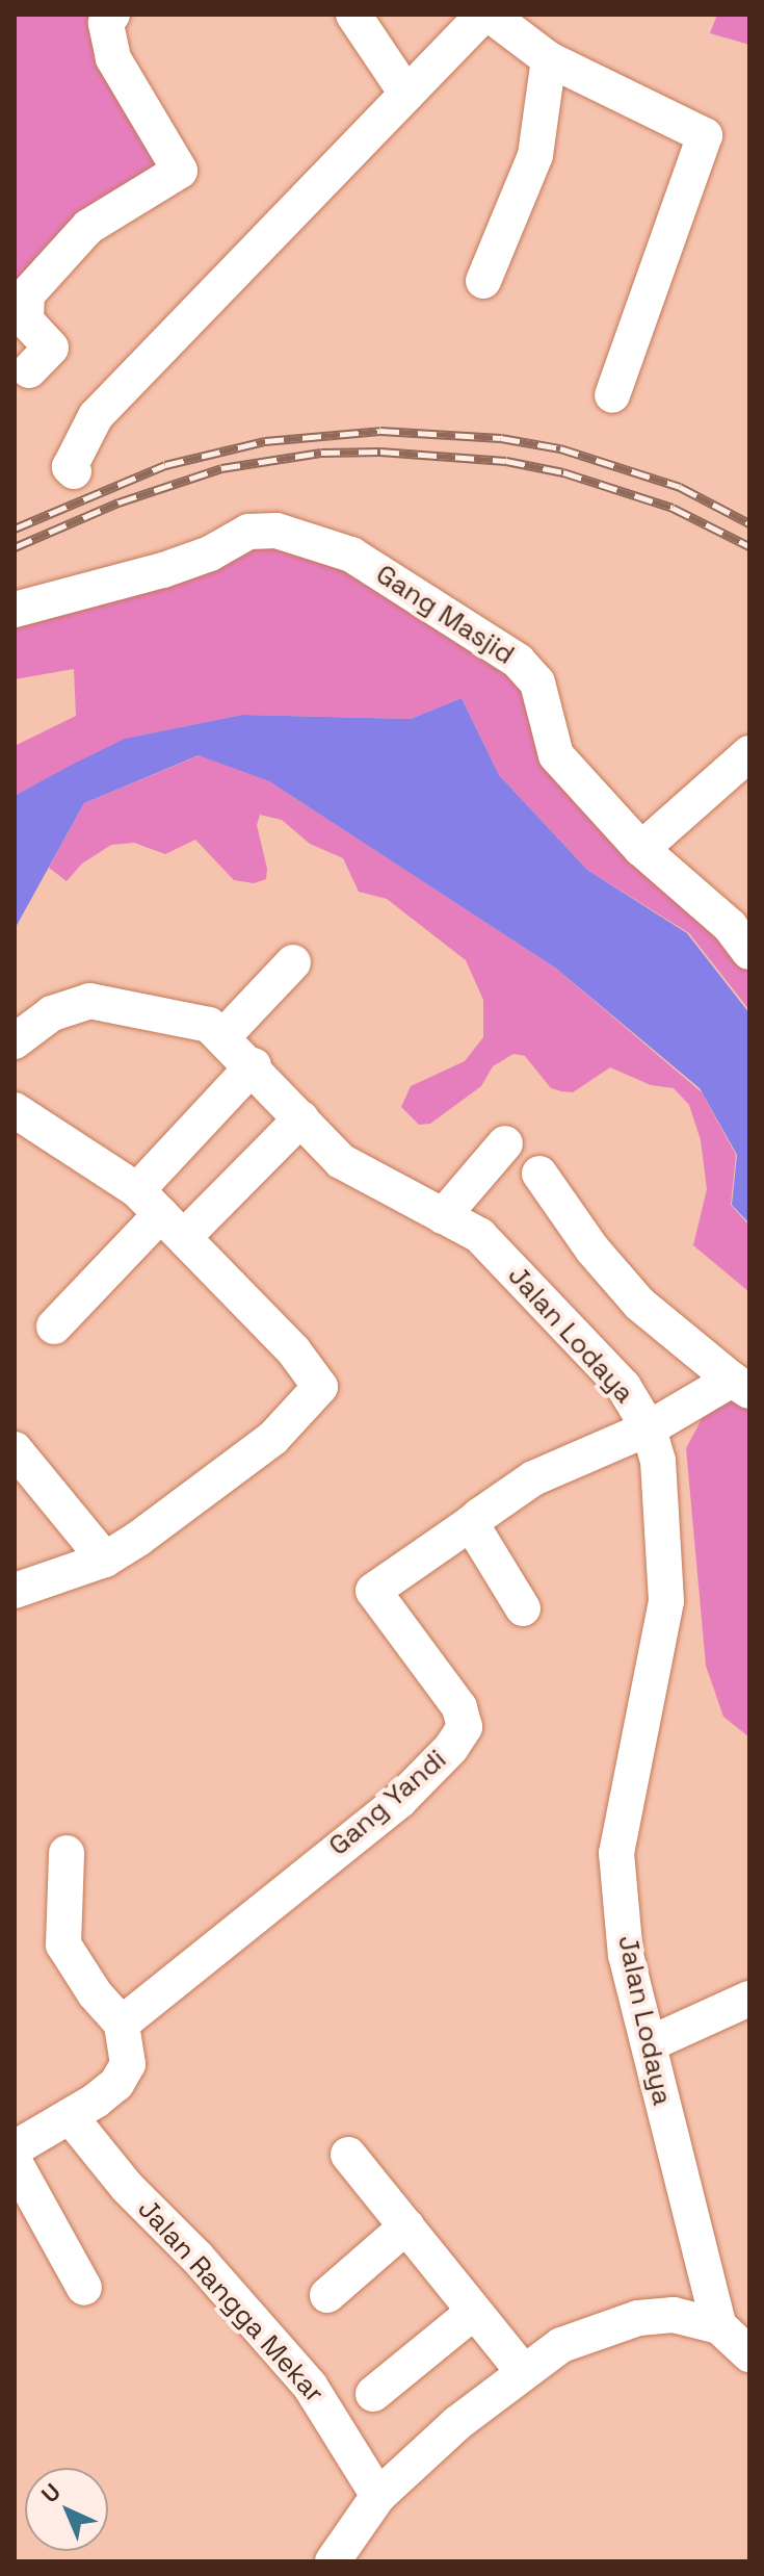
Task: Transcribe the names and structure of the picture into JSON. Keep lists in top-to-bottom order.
{
  "streets": {
    "street": [
      "Gang Masjid",
      "Jalan Lodaya",
      "Gang Yandi",
      "Jalan Rangga Mekar"
    ]
  },
  "north": "top left"
}
